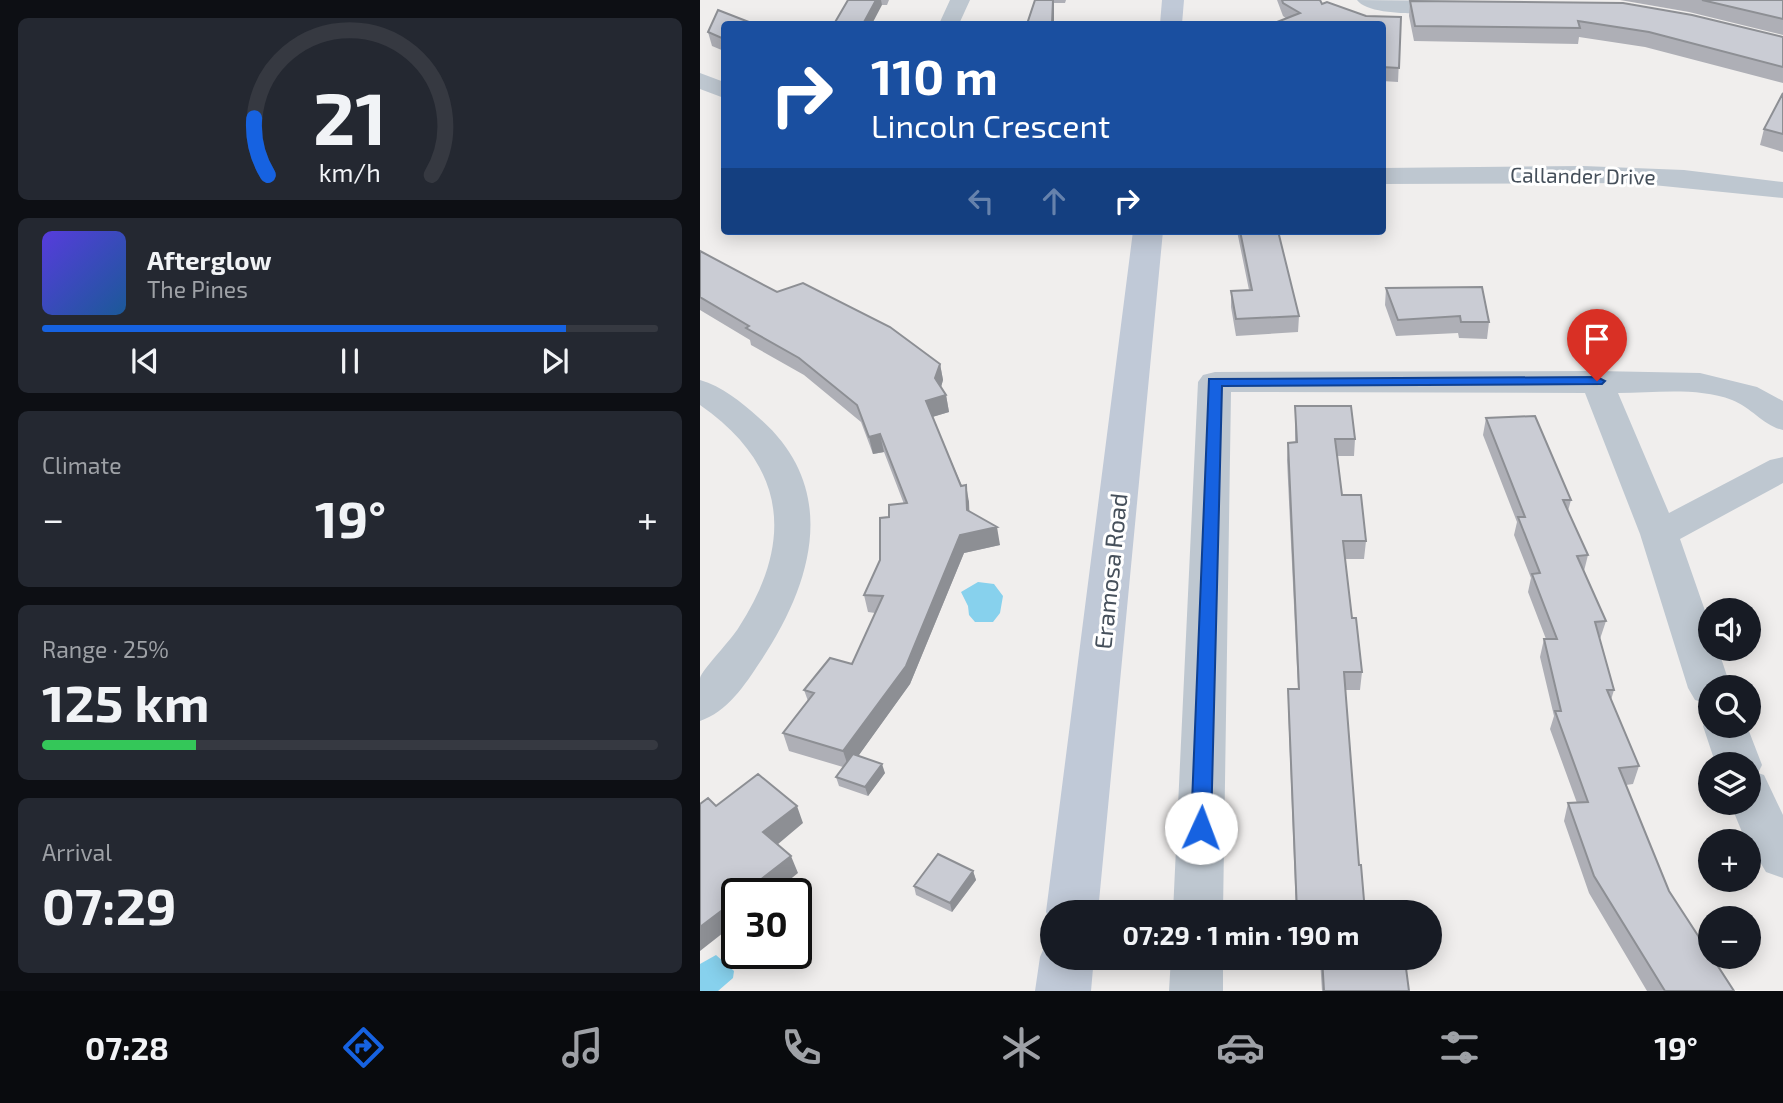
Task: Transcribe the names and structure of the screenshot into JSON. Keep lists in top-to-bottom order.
{
  "streets": {
    "main road": ["Eramosa Road"],
    "street": ["Callander Drive"]
  },
  "page": {
    "turn": ["110 m", "Lincoln Crescent"],
    "song": ["Afterglow", "The Pines"],
    "tile": [
      "Climate",
      ["Range · 25%", "125 km"],
      ["Arrival", "07:29"]
    ],
    "heat": ["−", "19°", "+"],
    "map_buttons": ["+", "−"],
    "limit": "30",
    "trip": "07:29 · 1 min · 190 m",
    "tabs": ["07:28", "19°"],
    "gauge": ["21", "km/h"]
  }
}
